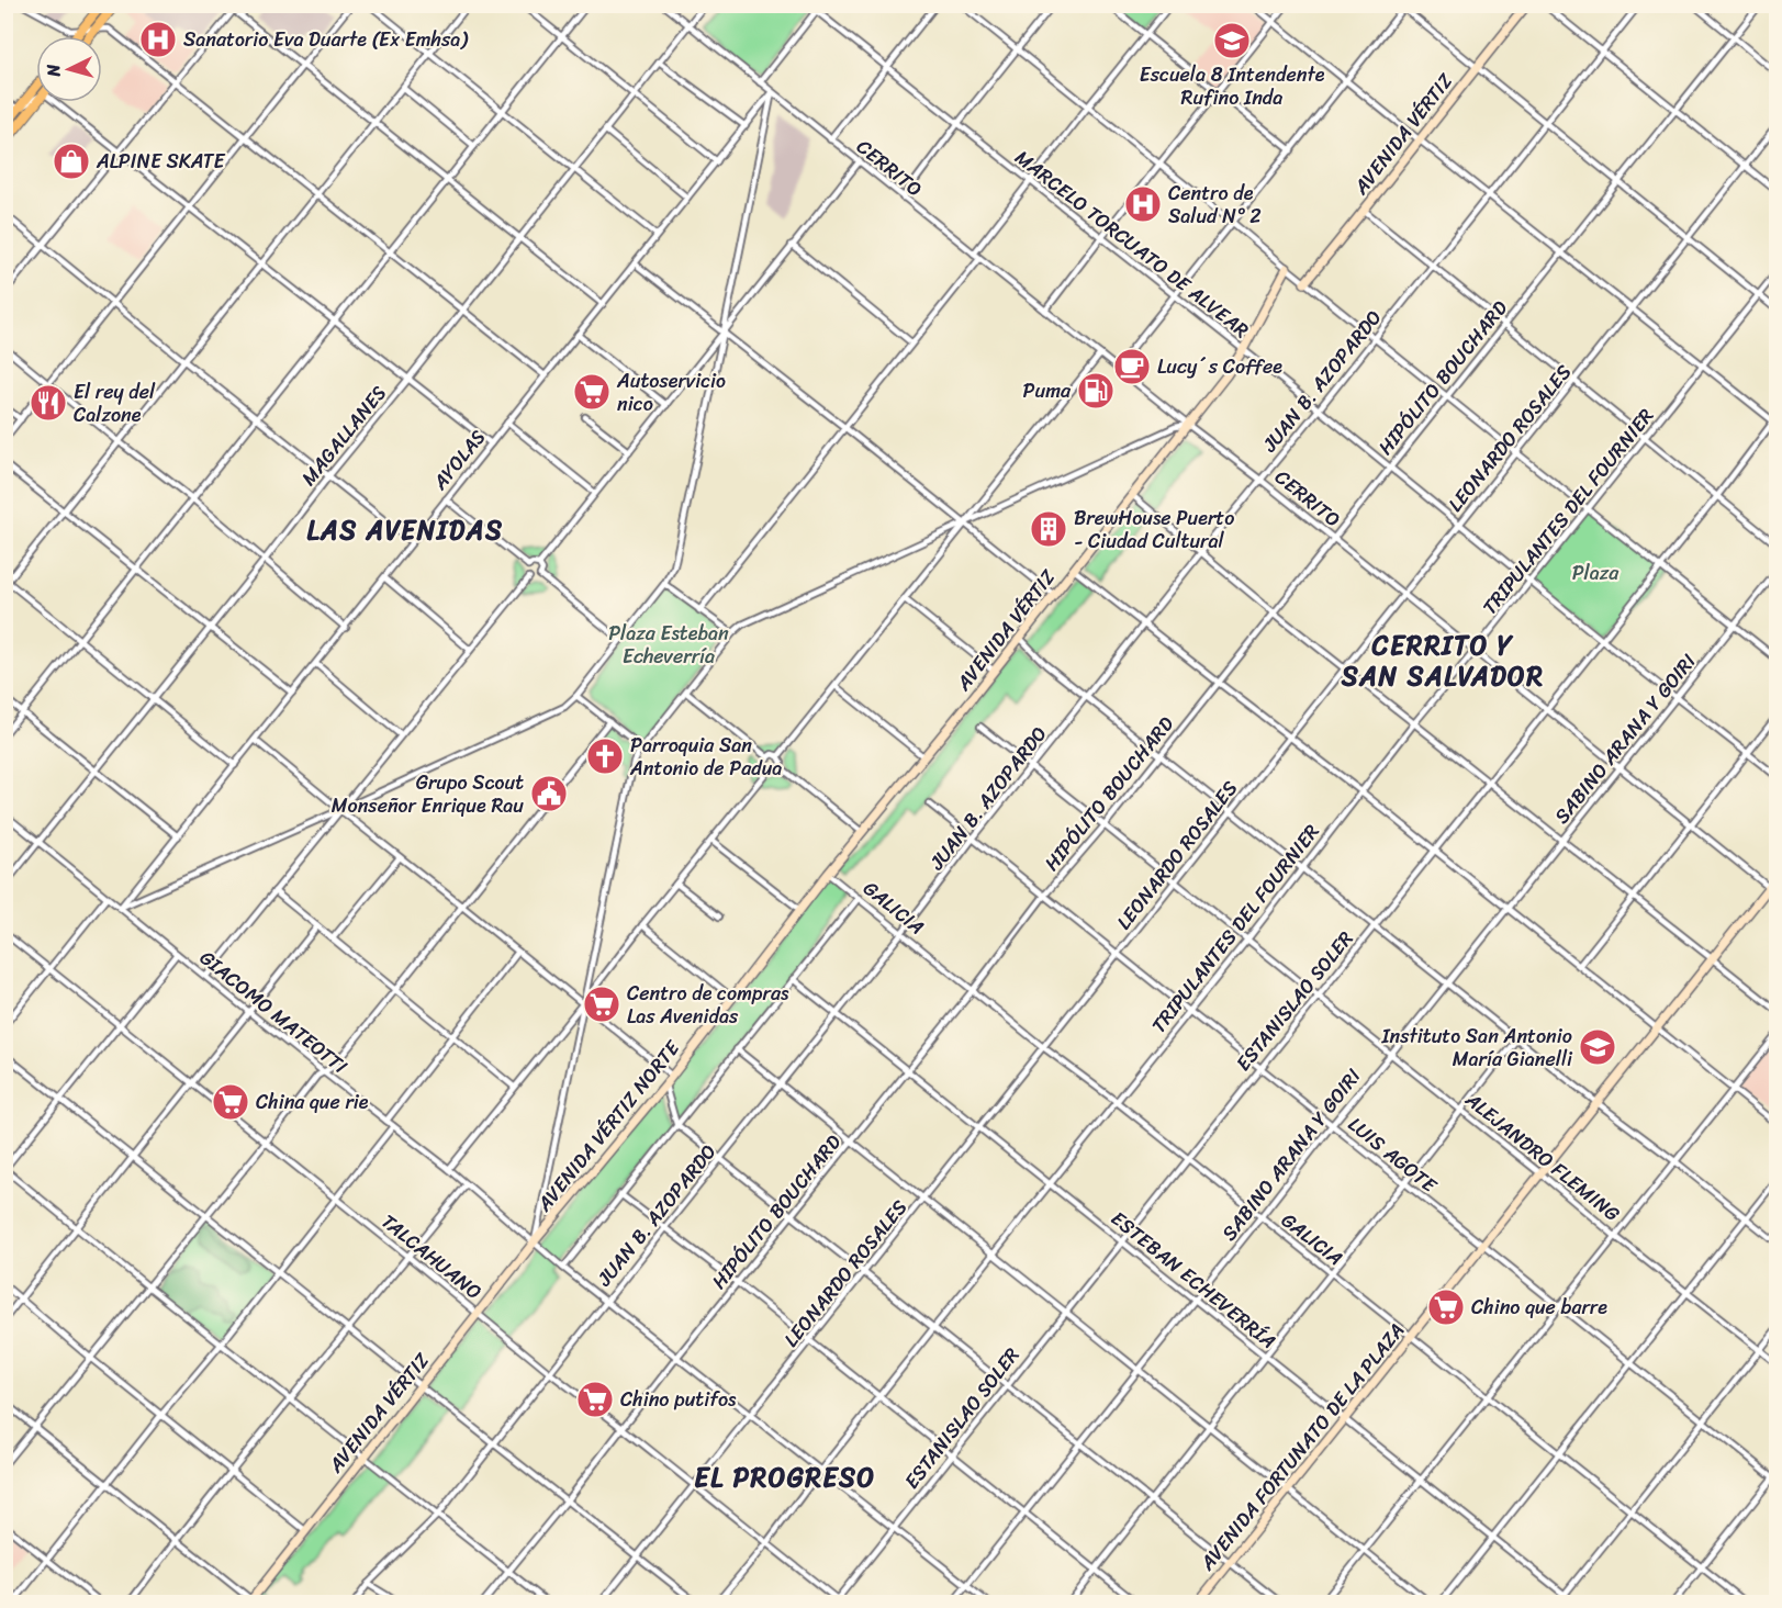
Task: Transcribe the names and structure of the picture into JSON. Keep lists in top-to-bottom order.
{
  "streets": {
    "street": [
      "AVENIDA VÉRTIZ",
      "CERRITO",
      "MARCELO TORCUATO DE ALVEAR",
      "HIPÓLITO BOUCHARD",
      "JUAN B. AZOPARDO",
      "MAGALLANES",
      "LEONARDO ROSALES",
      "AYOLAS",
      "TRIPULANTES DEL FOURNIER",
      "SABINO ARANA Y GOIRI",
      "GALICIA",
      "ESTANISLAO SOLER",
      "GIACOMO MATEOTTI",
      "AVENIDA VÉRTIZ NORTE",
      "LUIS AGOTE",
      "ALEJANDRO FLEMING",
      "TALCAHUANO",
      "ESTEBAN ECHEVERRÍA",
      "AVENIDA FORTUNATO DE LA PLAZA"
    ]
  },
  "crossings": [
    ["AVENIDA VÉRTIZ", "CERRITO"],
    ["AVENIDA VÉRTIZ", "MARCELO TORCUATO DE ALVEAR"],
    ["AVENIDA VÉRTIZ", "GALICIA"],
    ["AVENIDA VÉRTIZ", "GIACOMO MATEOTTI"],
    ["AVENIDA VÉRTIZ", "AVENIDA VÉRTIZ NORTE"],
    ["AVENIDA VÉRTIZ", "TALCAHUANO"],
    ["CERRITO", "HIPÓLITO BOUCHARD"],
    ["CERRITO", "JUAN B. AZOPARDO"],
    ["CERRITO", "MAGALLANES"],
    ["CERRITO", "LEONARDO ROSALES"],
    ["CERRITO", "AYOLAS"],
    ["CERRITO", "TRIPULANTES DEL FOURNIER"],
    ["CERRITO", "SABINO ARANA Y GOIRI"],
    ["CERRITO", "ESTANISLAO SOLER"],
    ["CERRITO", "AVENIDA FORTUNATO DE LA PLAZA"],
    ["MARCELO TORCUATO DE ALVEAR", "HIPÓLITO BOUCHARD"],
    ["MARCELO TORCUATO DE ALVEAR", "JUAN B. AZOPARDO"],
    ["MARCELO TORCUATO DE ALVEAR", "LEONARDO ROSALES"],
    ["MARCELO TORCUATO DE ALVEAR", "TRIPULANTES DEL FOURNIER"],
    ["MARCELO TORCUATO DE ALVEAR", "SABINO ARANA Y GOIRI"],
    ["MARCELO TORCUATO DE ALVEAR", "ESTANISLAO SOLER"],
    ["HIPÓLITO BOUCHARD", "GALICIA"],
    ["HIPÓLITO BOUCHARD", "GIACOMO MATEOTTI"],
    ["HIPÓLITO BOUCHARD", "LUIS AGOTE"],
    ["HIPÓLITO BOUCHARD", "ALEJANDRO FLEMING"],
    ["HIPÓLITO BOUCHARD", "TALCAHUANO"],
    ["HIPÓLITO BOUCHARD", "ESTEBAN ECHEVERRÍA"],
    ["JUAN B. AZOPARDO", "GALICIA"],
    ["JUAN B. AZOPARDO", "GIACOMO MATEOTTI"],
    ["JUAN B. AZOPARDO", "LUIS AGOTE"],
    ["JUAN B. AZOPARDO", "ALEJANDRO FLEMING"],
    ["JUAN B. AZOPARDO", "TALCAHUANO"],
    ["JUAN B. AZOPARDO", "ESTEBAN ECHEVERRÍA"],
    ["MAGALLANES", "GIACOMO MATEOTTI"],
    ["LEONARDO ROSALES", "GALICIA"],
    ["LEONARDO ROSALES", "GIACOMO MATEOTTI"],
    ["LEONARDO ROSALES", "LUIS AGOTE"],
    ["LEONARDO ROSALES", "ALEJANDRO FLEMING"],
    ["LEONARDO ROSALES", "TALCAHUANO"],
    ["LEONARDO ROSALES", "ESTEBAN ECHEVERRÍA"],
    ["AYOLAS", "GIACOMO MATEOTTI"],
    ["TRIPULANTES DEL FOURNIER", "GALICIA"],
    ["TRIPULANTES DEL FOURNIER", "GIACOMO MATEOTTI"],
    ["TRIPULANTES DEL FOURNIER", "LUIS AGOTE"],
    ["TRIPULANTES DEL FOURNIER", "ALEJANDRO FLEMING"],
    ["TRIPULANTES DEL FOURNIER", "TALCAHUANO"],
    ["TRIPULANTES DEL FOURNIER", "ESTEBAN ECHEVERRÍA"],
    ["SABINO ARANA Y GOIRI", "GALICIA"],
    ["SABINO ARANA Y GOIRI", "GIACOMO MATEOTTI"],
    ["SABINO ARANA Y GOIRI", "LUIS AGOTE"],
    ["SABINO ARANA Y GOIRI", "ALEJANDRO FLEMING"],
    ["SABINO ARANA Y GOIRI", "ESTEBAN ECHEVERRÍA"],
    ["GALICIA", "ESTANISLAO SOLER"],
    ["GALICIA", "AVENIDA VÉRTIZ NORTE"],
    ["GALICIA", "AVENIDA FORTUNATO DE LA PLAZA"],
    ["ESTANISLAO SOLER", "GIACOMO MATEOTTI"],
    ["ESTANISLAO SOLER", "LUIS AGOTE"],
    ["ESTANISLAO SOLER", "ALEJANDRO FLEMING"],
    ["ESTANISLAO SOLER", "TALCAHUANO"],
    ["ESTANISLAO SOLER", "ESTEBAN ECHEVERRÍA"],
    ["GIACOMO MATEOTTI", "AVENIDA VÉRTIZ NORTE"],
    ["LUIS AGOTE", "AVENIDA FORTUNATO DE LA PLAZA"],
    ["ALEJANDRO FLEMING", "AVENIDA FORTUNATO DE LA PLAZA"],
    ["ESTEBAN ECHEVERRÍA", "AVENIDA FORTUNATO DE LA PLAZA"]
  ],
  "districts": ["LAS AVENIDAS", "CERRITO Y SAN SALVADOR", "EL PROGRESO"],
  "parks": ["Plaza", "Plaza Esteban Echeverría"],
  "places": {
    "hospital": ["Sanatorio Eva Duarte (Ex Emhsa)", "Centro de Salud N° 2"],
    "school or university": ["Escuela 8 Intendente Rufino Inda", "Instituto San Antonio María Gianelli"],
    "shop": ["ALPINE SKATE"],
    "cafe": ["Lucy´s Coffee"],
    "fuel station": ["Puma"],
    "supermarket": [
      "Autoservicio nico",
      "Centro de compras Las Avenidas",
      "China que rie",
      "Chino que barre",
      "Chino putifos"
    ],
    "restaurant": ["El rey del Calzone"],
    "building": ["BrewHouse Puerto - Ciudad Cultural"],
    "church": ["Parroquia San Antonio de Padua"],
    "public building": ["Grupo Scout Monseñor Enrique Rau"]
  },
  "north": "left"
}
